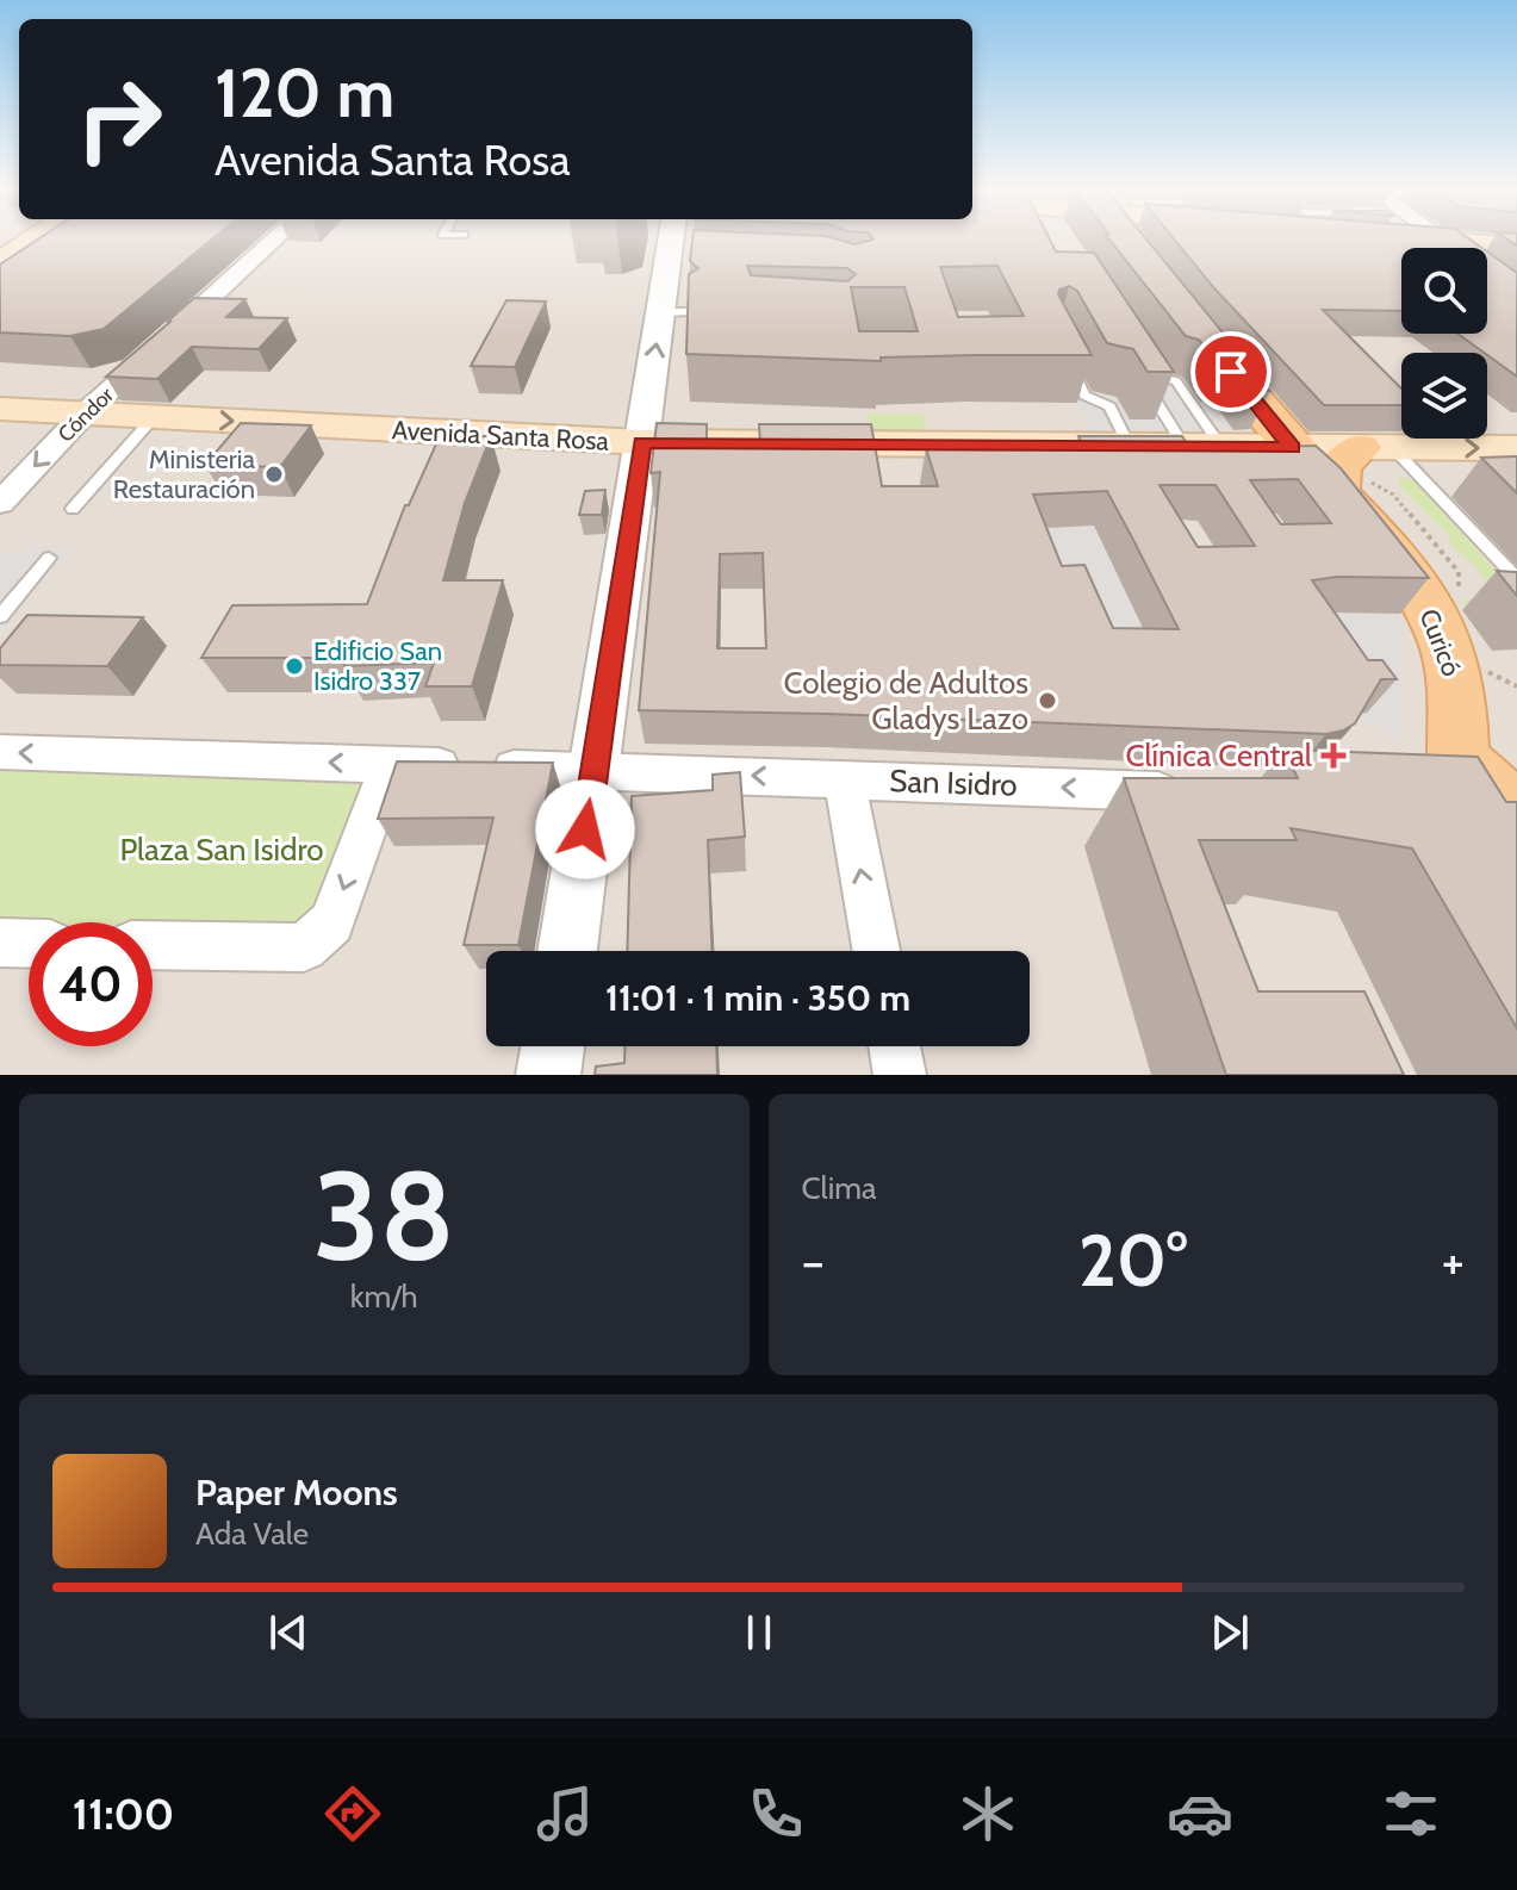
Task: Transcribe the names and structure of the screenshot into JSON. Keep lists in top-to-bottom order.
{
  "streets": {
    "main road": ["Avenida Santa Rosa", "Curicó"],
    "street": ["Cóndor", "San Isidro"]
  },
  "crossings": [
    ["Cóndor", "Avenida Santa Rosa"],
    ["Avenida Santa Rosa", "Curicó"]
  ],
  "one_way": ["Avenida Santa Rosa", "San Isidro"],
  "parks": ["Plaza San Isidro"],
  "places": {
    "other": ["Ministeria Restauración", "Edificio San Isidro 337", "Colegio de Adultos Gladys Lazo"],
    "health": ["Clínica Central"]
  },
  "page": {
    "turn": ["120 m", "Avenida Santa Rosa"],
    "limit": "40",
    "trip": "11:01 · 1 min · 350 m",
    "tile": [
      ["38", "km/h"],
      "Clima"
    ],
    "heat": ["−", "20°", "+"],
    "song": ["Paper Moons", "Ada Vale"],
    "tabs": "11:00"
  }
}
